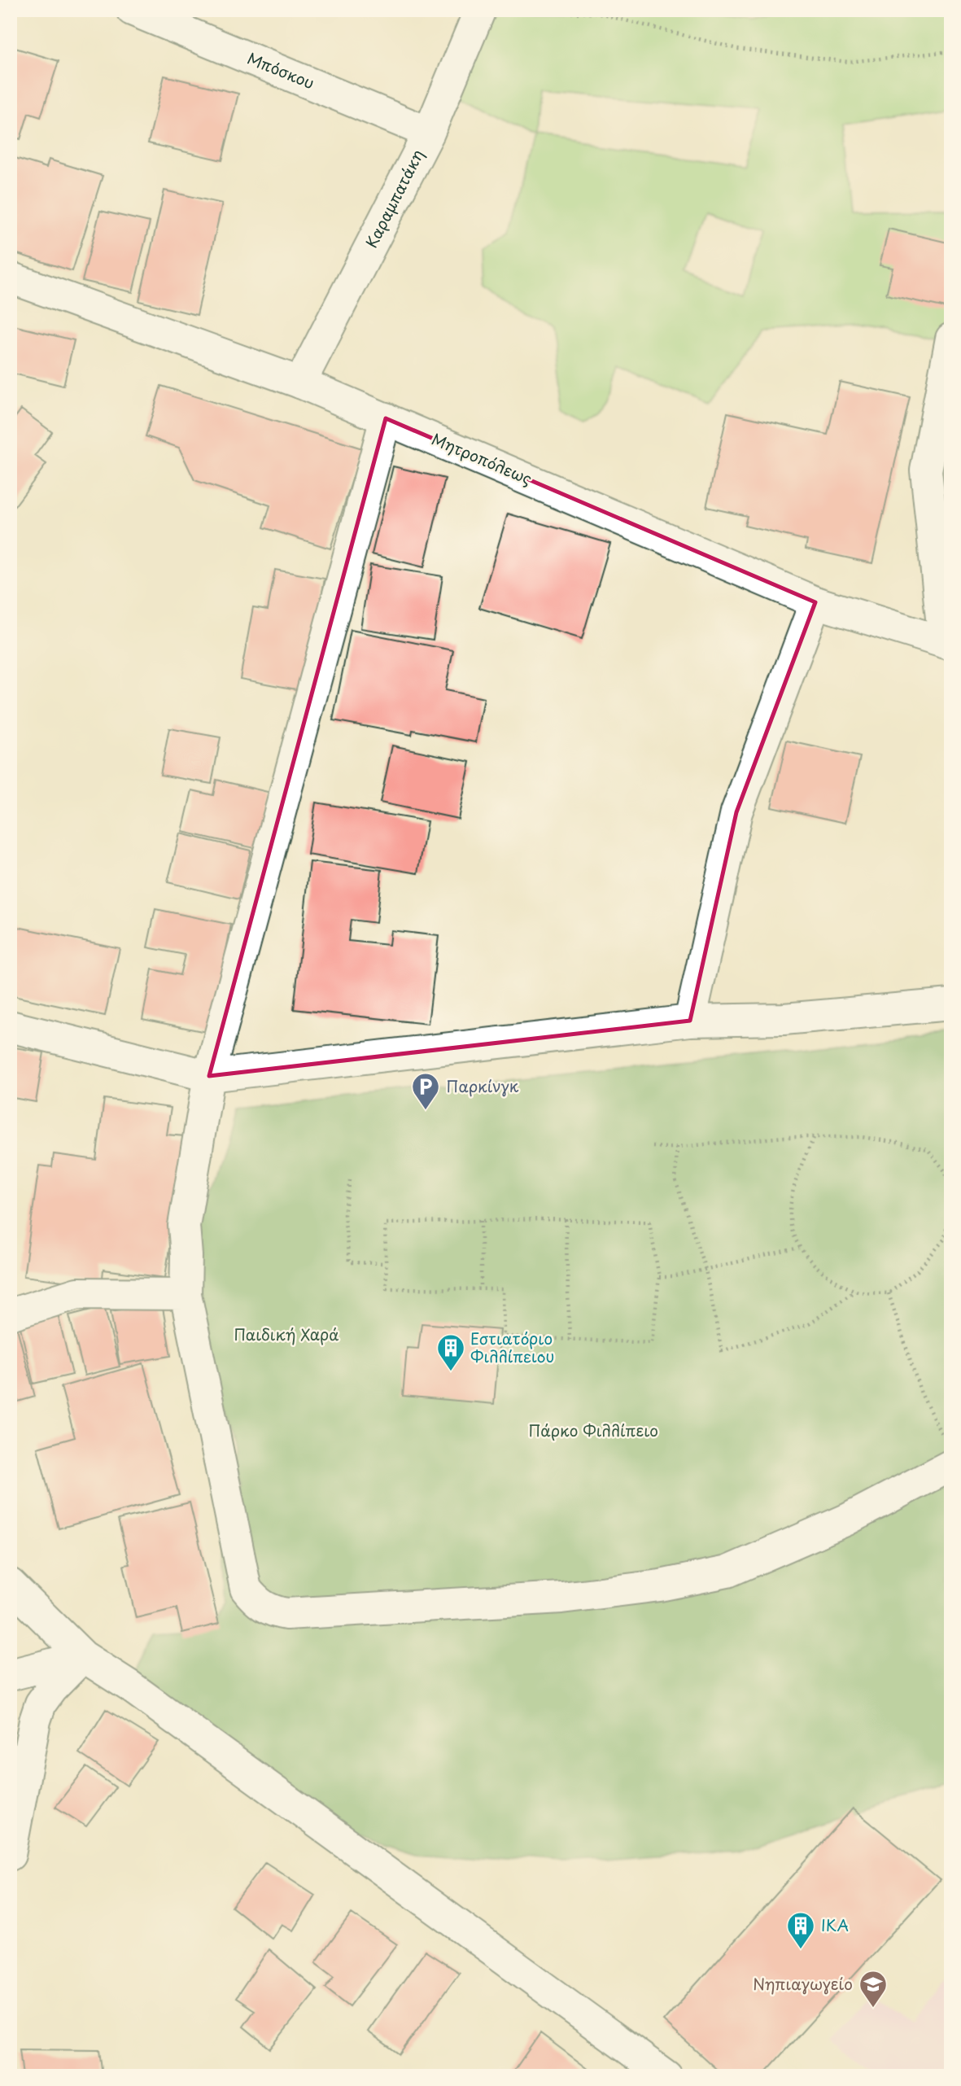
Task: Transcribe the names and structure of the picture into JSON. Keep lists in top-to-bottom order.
{
  "streets": {
    "street": ["Μπόσκου", "Καραμπατάκη", "Μητροπόλεως"]
  },
  "crossings": [
    ["Μπόσκου", "Καραμπατάκη"],
    ["Καραμπατάκη", "Μητροπόλεως"]
  ],
  "parks": ["Παιδική Χαρά", "Πάρκο Φιλλίπειο"],
  "places": {
    "parking": ["Παρκίνγκ"],
    "building": ["Εστιατόριο Φιλλίπειου", "ΙΚΑ"],
    "school or university": ["Νηπιαγωγείο"]
  }
}
